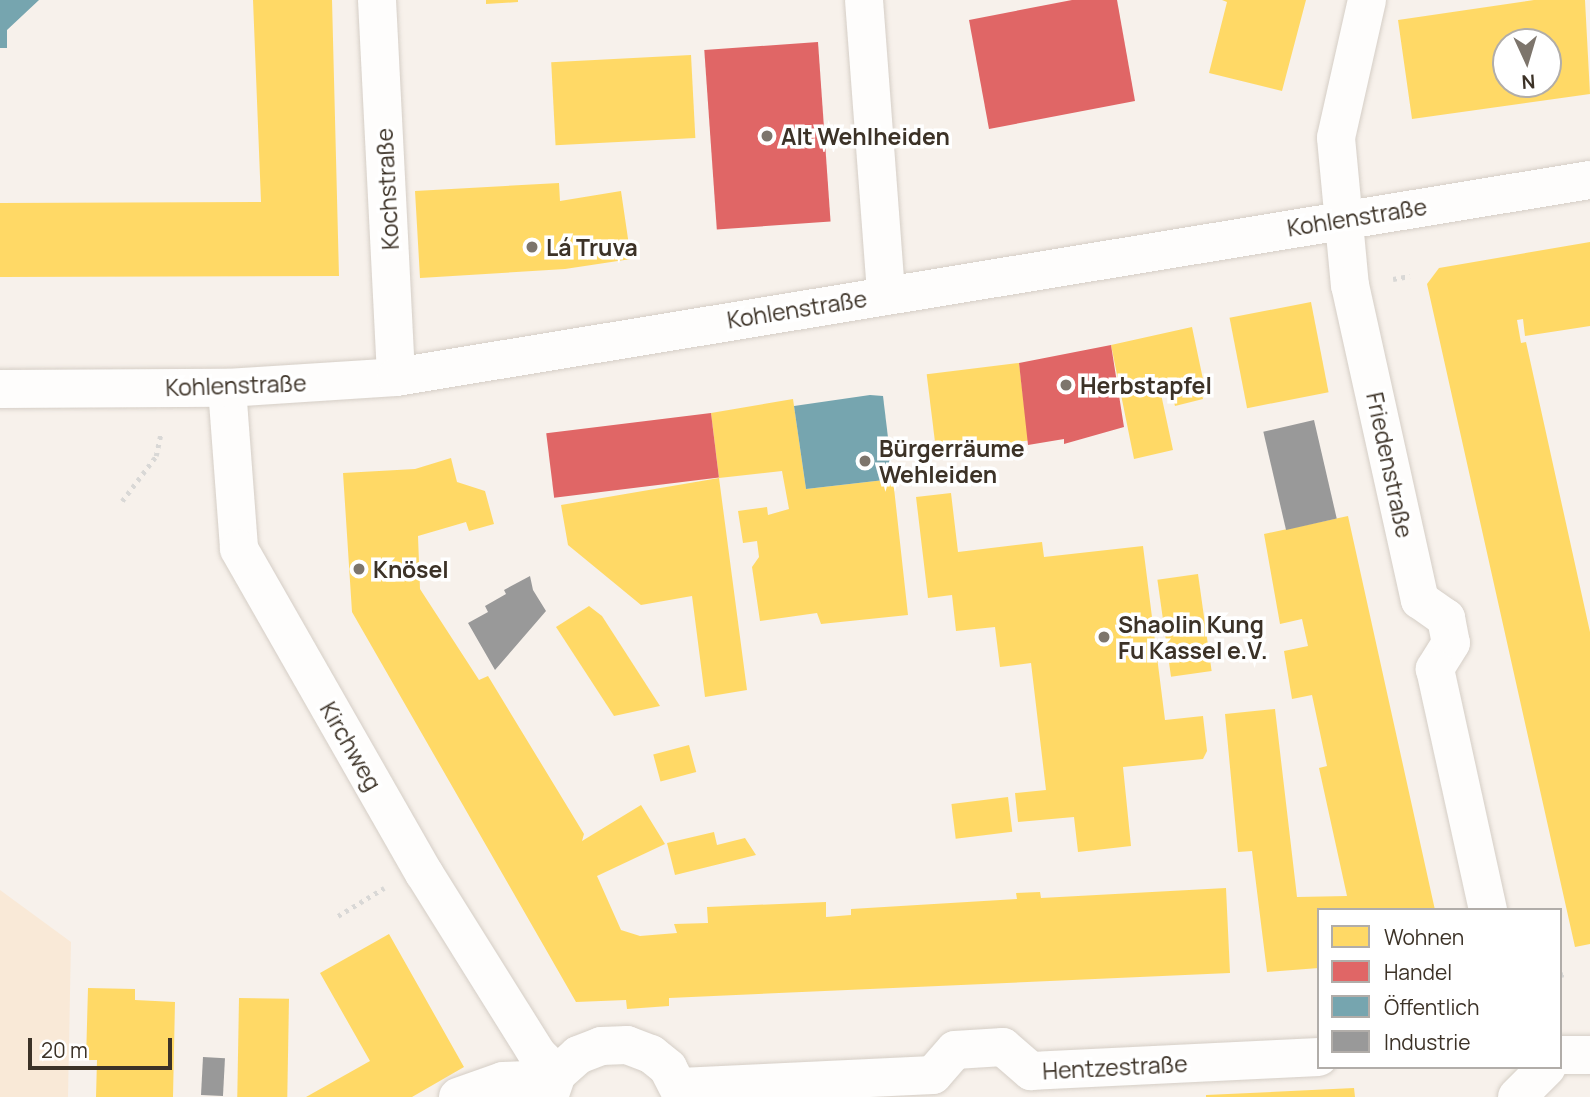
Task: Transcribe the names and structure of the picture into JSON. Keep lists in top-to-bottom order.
{
  "streets": {
    "street": [
      "Kochstraße",
      "Kohlenstraße",
      "Friedenstraße",
      "Kirchweg",
      "Hentzestraße"
    ]
  },
  "crossings": [
    ["Kochstraße", "Kohlenstraße"],
    ["Kohlenstraße", "Friedenstraße"],
    ["Kohlenstraße", "Kirchweg"]
  ],
  "places": [
    "Alt Wehlheiden",
    "Lá Truva",
    "Herbstapfel",
    "Bürgerräume Wehleiden",
    "Knösel",
    "Shaolin Kung Fu Kassel e.V."
  ],
  "legend": [
    "Wohnen",
    "Handel",
    "Öffentlich",
    "Industrie"
  ],
  "scale_bar": "20 m",
  "north": "bottom"
}
